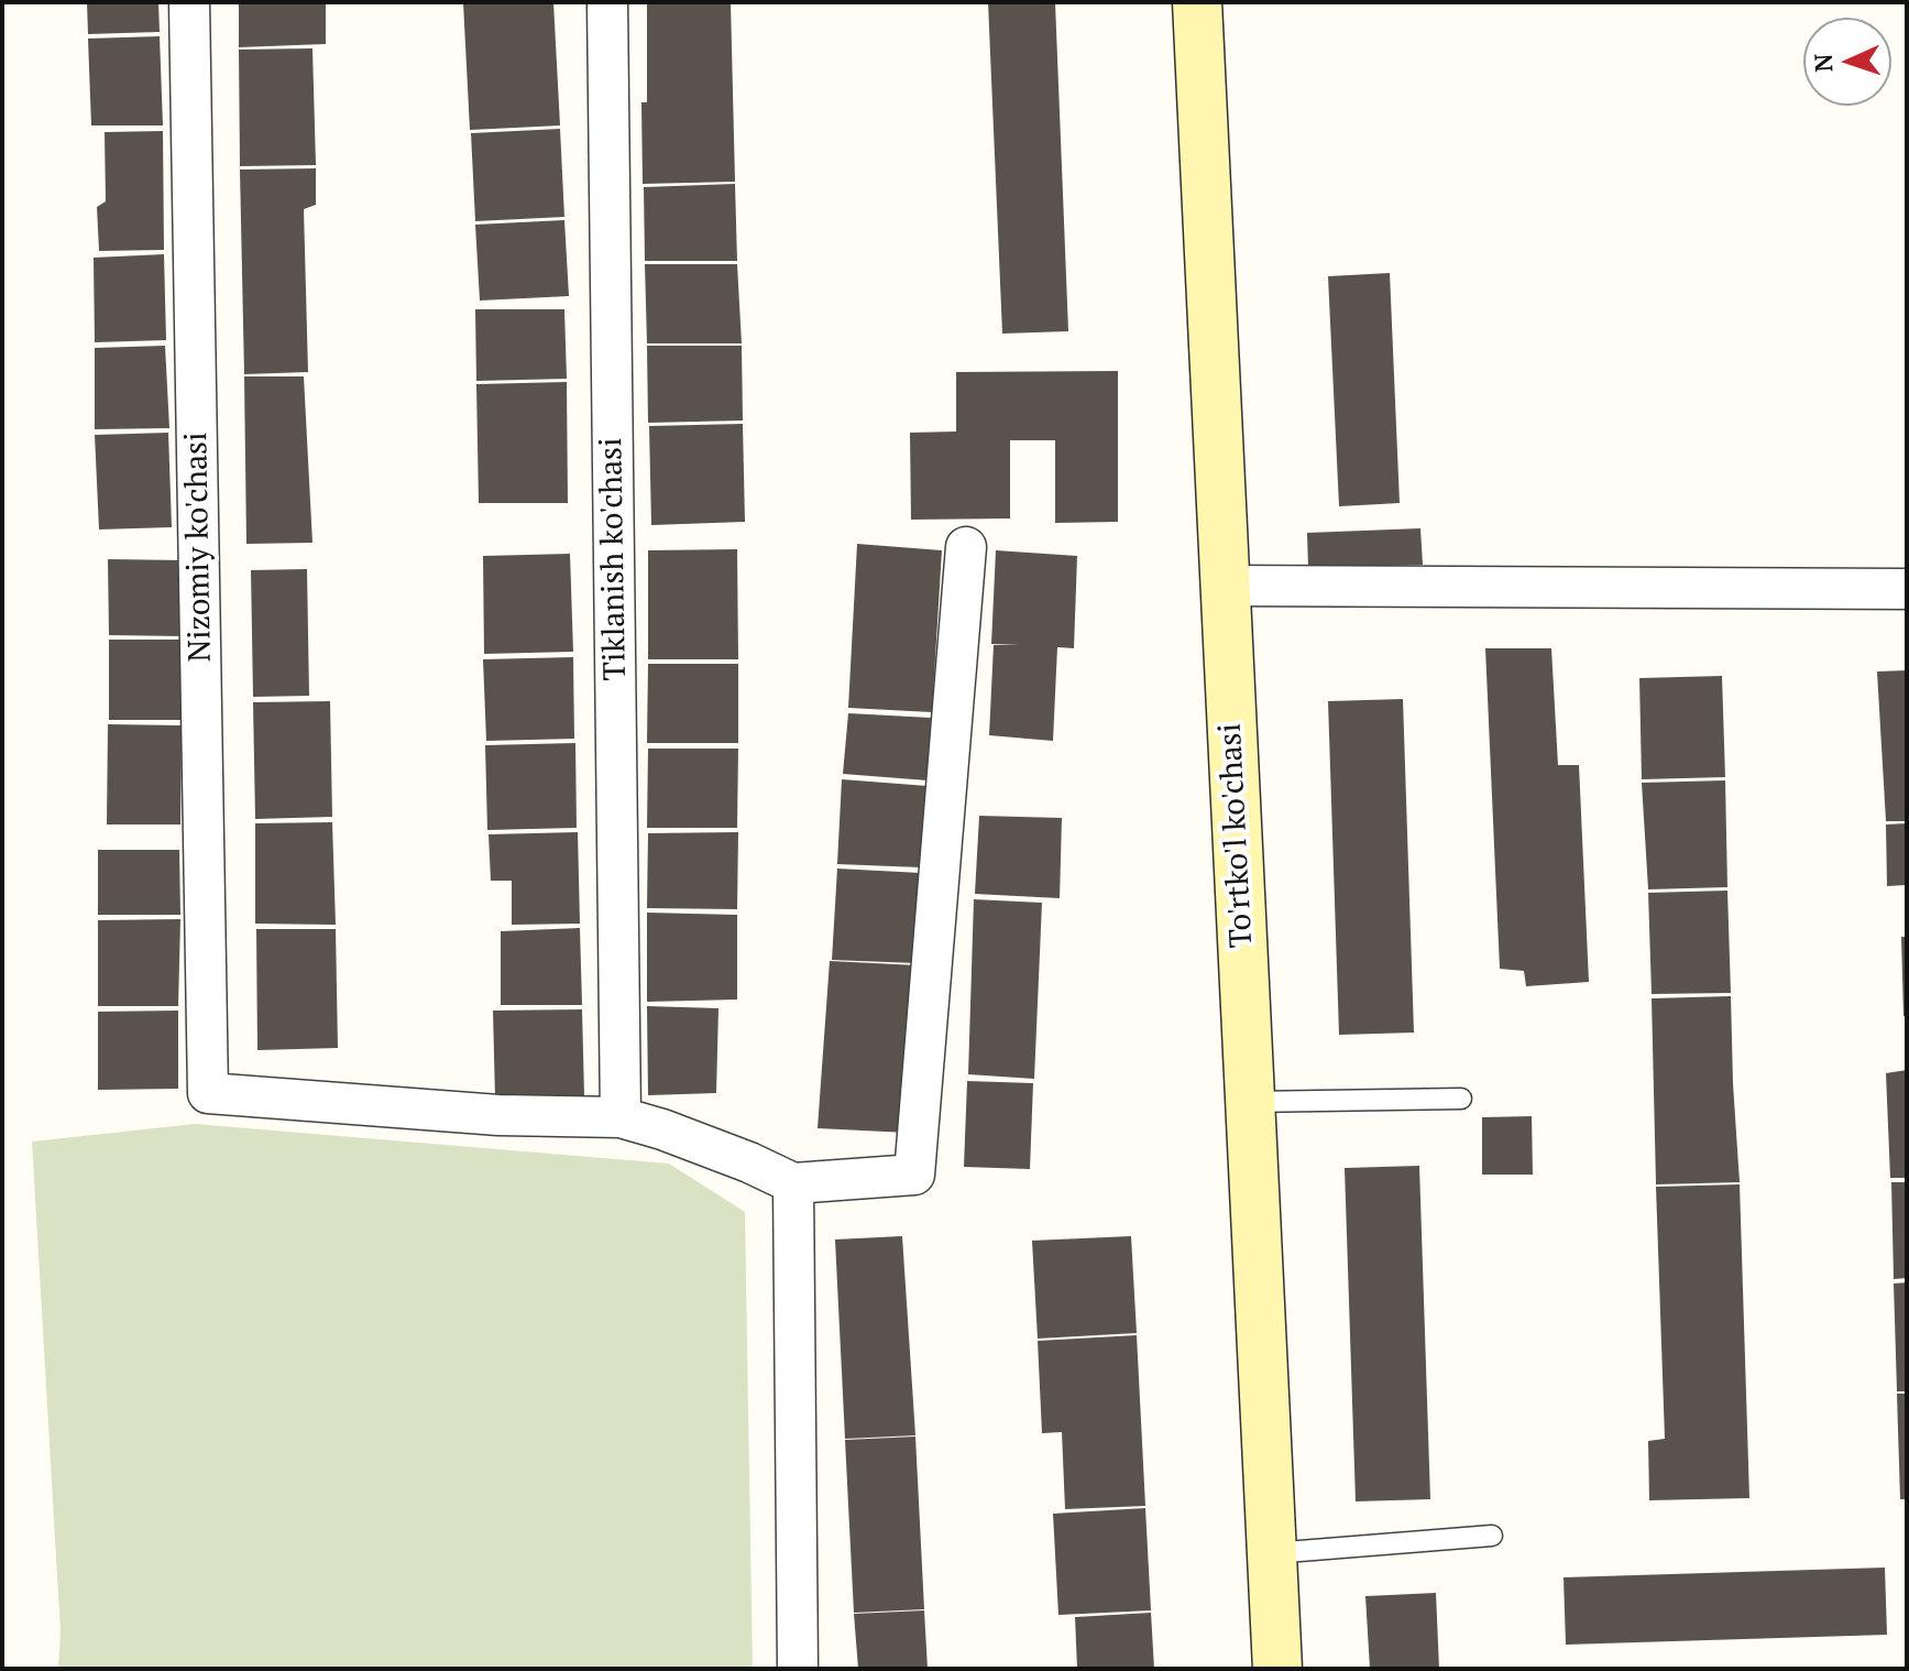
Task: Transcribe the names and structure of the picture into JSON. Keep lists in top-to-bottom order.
{
  "streets": {
    "street": ["Nizomiy ko'chasi", "Tiklanish ko'chasi", "To'rtko'l ko'chasi"]
  },
  "crossings": [
    ["Nizomiy ko'chasi", "Tiklanish ko'chasi"]
  ],
  "north": "left"
}
